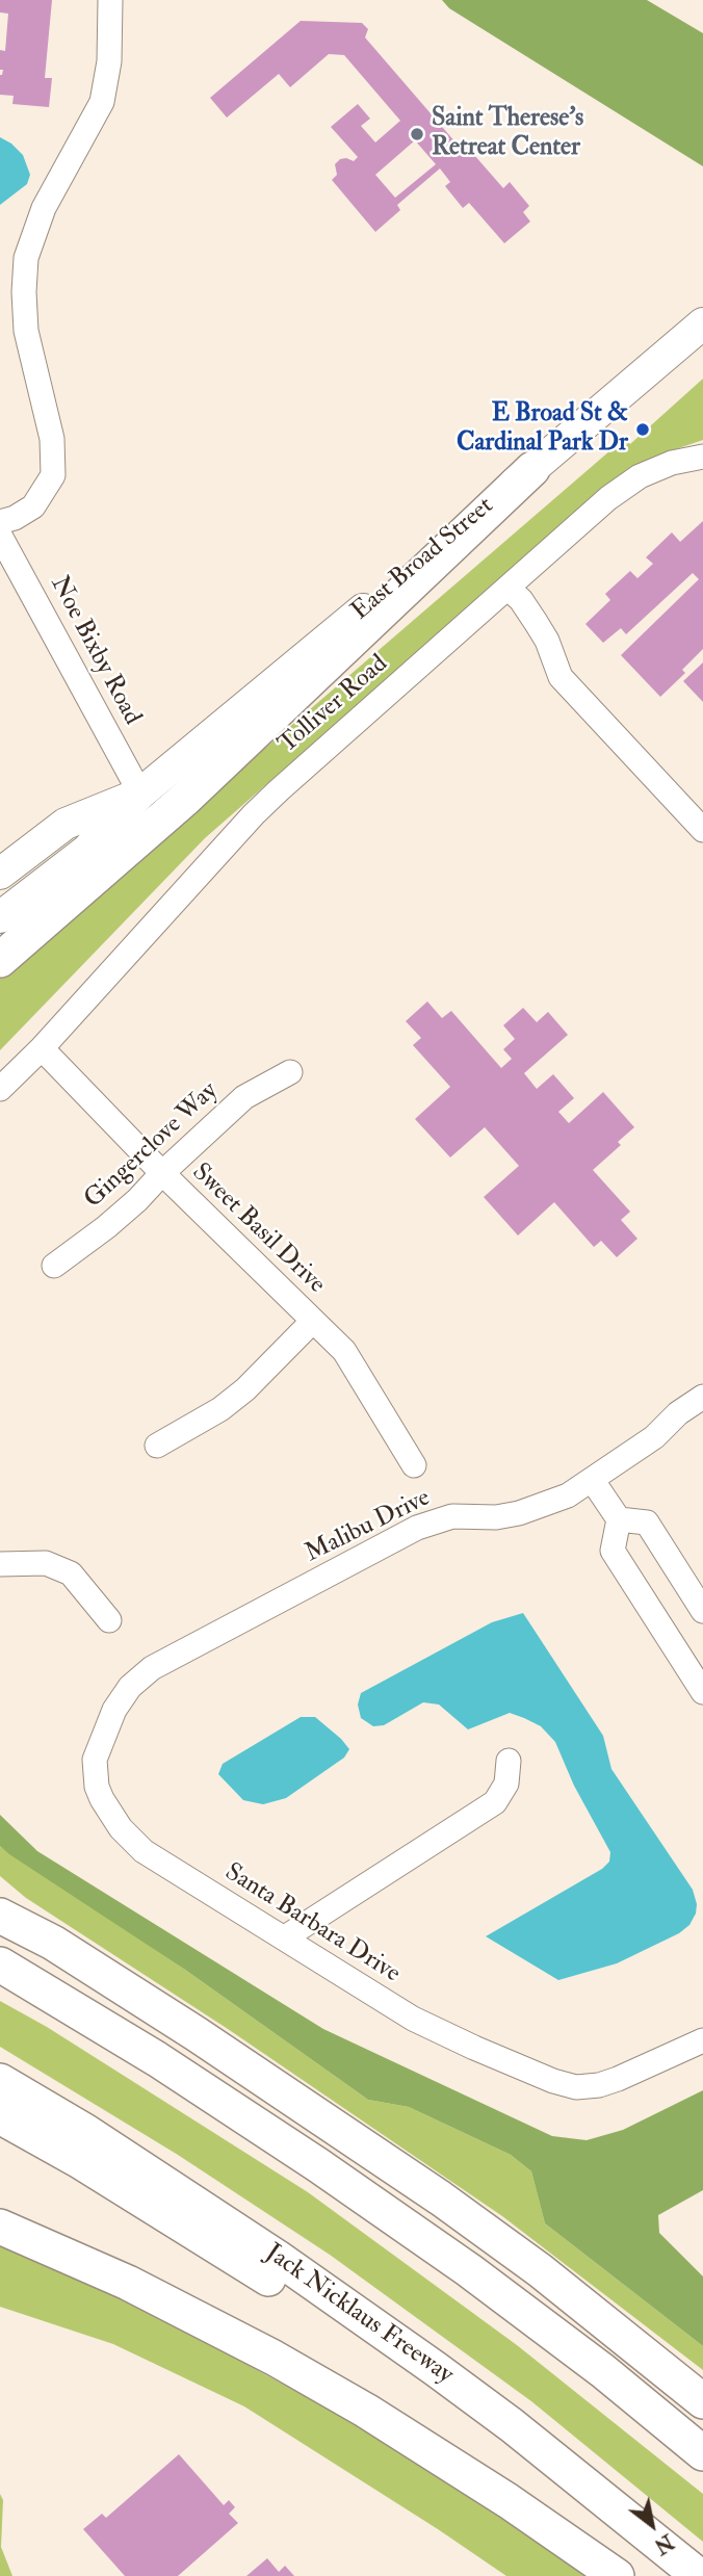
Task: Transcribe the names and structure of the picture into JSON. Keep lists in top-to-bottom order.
{
  "streets": {
    "highway": ["Jack Nicklaus Freeway"],
    "main road": ["East Broad Street"],
    "street": [
      "Noe Bixby Road",
      "Tolliver Road",
      "Gingerclove Way",
      "Sweet Basil Drive",
      "Malibu Drive",
      "Santa Barbara Drive"
    ]
  },
  "crossings": [
    ["East Broad Street", "Noe Bixby Road"],
    ["Tolliver Road", "Sweet Basil Drive"],
    ["Gingerclove Way", "Sweet Basil Drive"],
    ["Malibu Drive", "Santa Barbara Drive"]
  ],
  "places": ["Saint Therese's Retreat Center", "E Broad St & Cardinal Park Dr"],
  "north": "bottom right"
}
